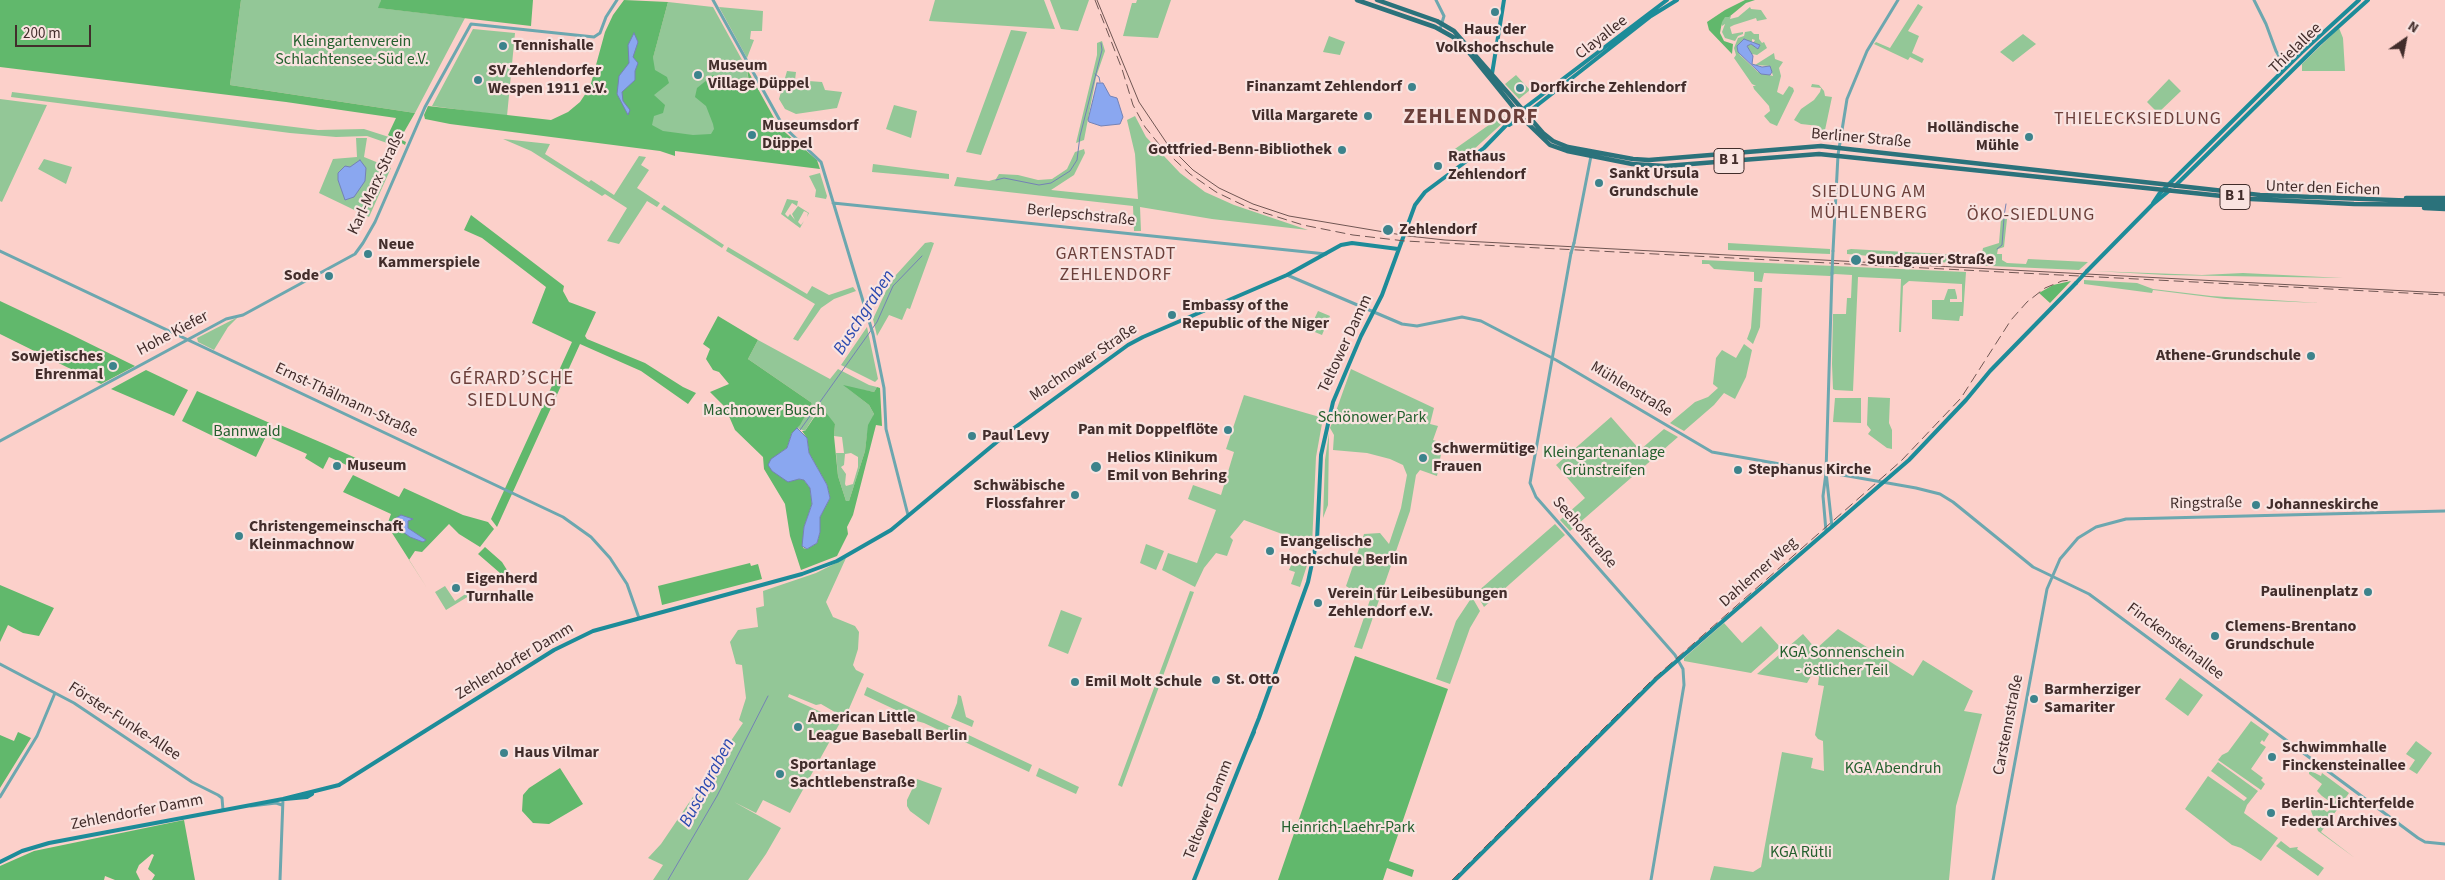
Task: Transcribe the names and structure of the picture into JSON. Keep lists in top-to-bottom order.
{
  "streets": {
    "main road": [
      "Clayallee",
      "Thielallee",
      "Berliner Straße",
      "B 1",
      "Unter den Eichen",
      "Teltower Damm",
      "Machnower Straße",
      "Dahlemer Weg",
      "Zehlendorfer Damm"
    ],
    "street": [
      "Karl-Marx-Straße",
      "Berlepschstraße",
      "Hohe Kiefer",
      "Mühlenstraße",
      "Ernst-Thälmann-Straße",
      "Ringstraße",
      "Seehofstraße",
      "Finckensteinallee",
      "Förster-Funke-Allee",
      "Carstennstraße"
    ]
  },
  "crossings": [
    ["Clayallee", "Berliner Straße"],
    ["Clayallee", "B 1"],
    ["Clayallee", "Teltower Damm"],
    ["Thielallee", "Berliner Straße"],
    ["Thielallee", "Unter den Eichen"],
    ["Berliner Straße", "B 1"],
    ["Berliner Straße", "Unter den Eichen"],
    ["Berliner Straße", "Teltower Damm"],
    ["Berliner Straße", "Seehofstraße"],
    ["B 1", "Teltower Damm"],
    ["Karl-Marx-Straße", "Hohe Kiefer"],
    ["Berlepschstraße", "Machnower Straße"],
    ["Hohe Kiefer", "Ernst-Thälmann-Straße"],
    ["Teltower Damm", "Machnower Straße"],
    ["Teltower Damm", "Mühlenstraße"],
    ["Machnower Straße", "Mühlenstraße"],
    ["Machnower Straße", "Zehlendorfer Damm"],
    ["Mühlenstraße", "Seehofstraße"],
    ["Mühlenstraße", "Dahlemer Weg"],
    ["Mühlenstraße", "Finckensteinallee"],
    ["Ernst-Thälmann-Straße", "Zehlendorfer Damm"],
    ["Ringstraße", "Finckensteinallee"],
    ["Ringstraße", "Carstennstraße"],
    ["Seehofstraße", "Dahlemer Weg"],
    ["Dahlemer Weg", "Finckensteinallee"],
    ["Finckensteinallee", "Carstennstraße"],
    ["Zehlendorfer Damm", "Förster-Funke-Allee"]
  ],
  "districts": [
    "ZEHLENDORF",
    "THIELECKSIEDLUNG",
    "SIEDLUNG AM MÜHLENBERG",
    "ÖKO-SIEDLUNG",
    "GARTENSTADT ZEHLENDORF",
    "GÉRARD’SCHE SIEDLUNG"
  ],
  "water": ["Buschgraben"],
  "parks": [
    "Kleingartenverein Schlachtensee-Süd e.V.",
    "Machnower Busch",
    "Schönower Park",
    "Bannwald",
    "Kleingartenanlage Grünstreifen",
    "KGA Sonnenschein - östlicher Teil",
    "KGA Abendruh",
    "Heinrich-Laehr-Park",
    "KGA Rütli"
  ],
  "places": [
    "Haus der Volkshochschule",
    "Tennishalle",
    "Museum Village Düppel",
    "SV Zehlendorfer Wespen 1911 e.V.",
    "Finanzamt Zehlendorf",
    "Dorfkirche Zehlendorf",
    "Villa Margarete",
    "Museumsdorf Düppel",
    "Holländische Mühle",
    "Gottfried-Benn-Bibliothek",
    "Rathaus Zehlendorf",
    "Sankt Ursula Grundschule",
    "Zehlendorf",
    "Neue Kammerspiele",
    "Sundgauer Straße",
    "Sode",
    "Embassy of the Republic of the Niger",
    "Athene-Grundschule",
    "Sowjetisches Ehrenmal",
    "Pan mit Doppelflöte",
    "Paul Levy",
    "Schwermütige Frauen",
    "Museum",
    "Helios Klinikum Emil von Behring",
    "Stephanus Kirche",
    "Schwäbische Flossfahrer",
    "Johanneskirche",
    "Christengemeinschaft Kleinmachnow",
    "Evangelische Hochschule Berlin",
    "Eigenherd Turnhalle",
    "Paulinenplatz",
    "Verein für Leibesübungen Zehlendorf e.V.",
    "Clemens-Brentano Grundschule",
    "St. Otto",
    "Emil Molt Schule",
    "Barmherziger Samariter",
    "American Little League Baseball Berlin",
    "Haus Vilmar",
    "Schwimmhalle Finckensteinallee",
    "Sportanlage Sachtlebenstraße",
    "Berlin-Lichterfelde Federal Archives"
  ],
  "scale_bar": "200 m",
  "north": "top right"
}
